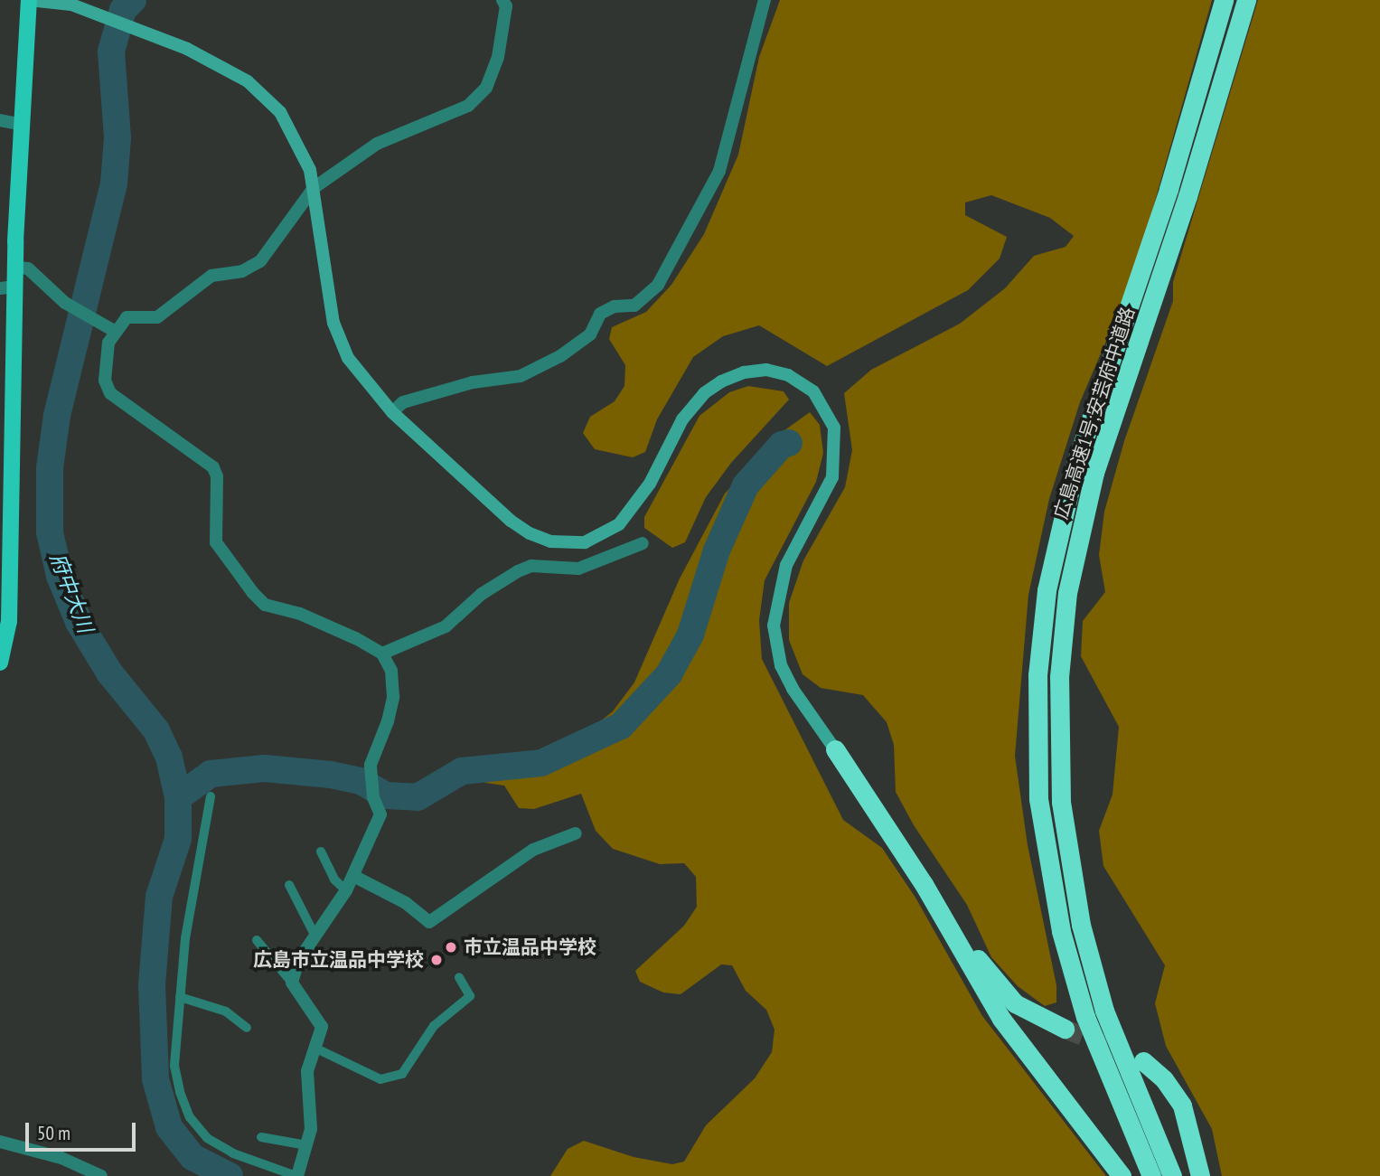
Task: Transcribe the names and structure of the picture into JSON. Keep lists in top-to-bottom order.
{
  "streets": {
    "highway": ["広島高速1号;安芸府中道路"]
  },
  "water": ["府中大川"],
  "places": ["市立温品中学校", "広島市立温品中学校"],
  "scale_bar": "50 m"
}
